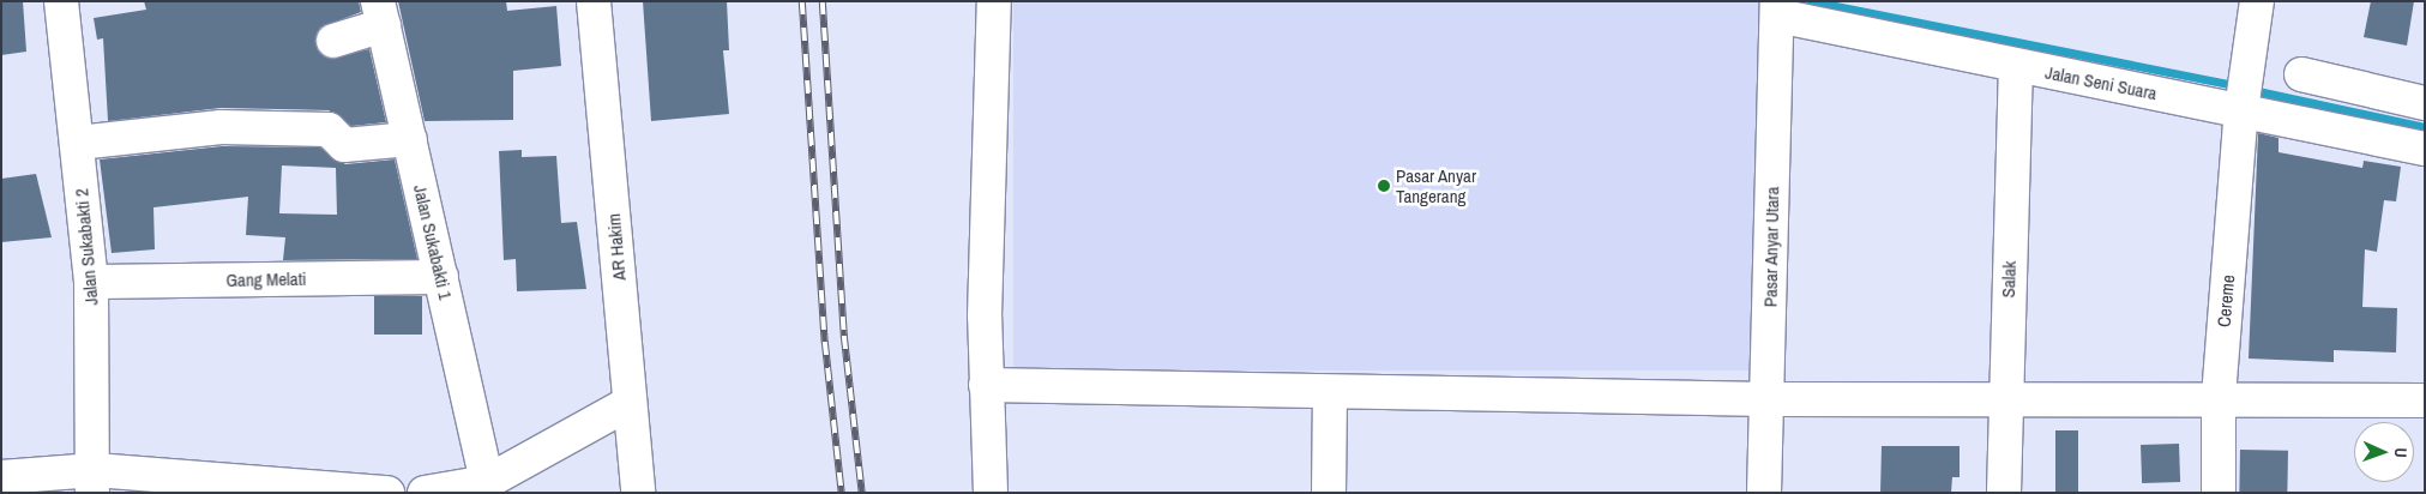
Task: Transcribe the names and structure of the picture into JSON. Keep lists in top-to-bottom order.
{
  "streets": {
    "street": [
      "Jalan Seni Suara",
      "Jalan Sukabakti 1",
      "Jalan Sukabakti 2",
      "AR Hakim",
      "Pasar Anyar Utara",
      "Gang Melati",
      "Salak",
      "Cereme"
    ]
  },
  "crossings": [
    ["Jalan Seni Suara", "Pasar Anyar Utara"],
    ["Jalan Seni Suara", "Salak"],
    ["Jalan Seni Suara", "Cereme"],
    ["Jalan Sukabakti 1", "Gang Melati"],
    ["Jalan Sukabakti 2", "Gang Melati"]
  ],
  "places": ["Pasar Anyar Tangerang"],
  "north": "right"
}
